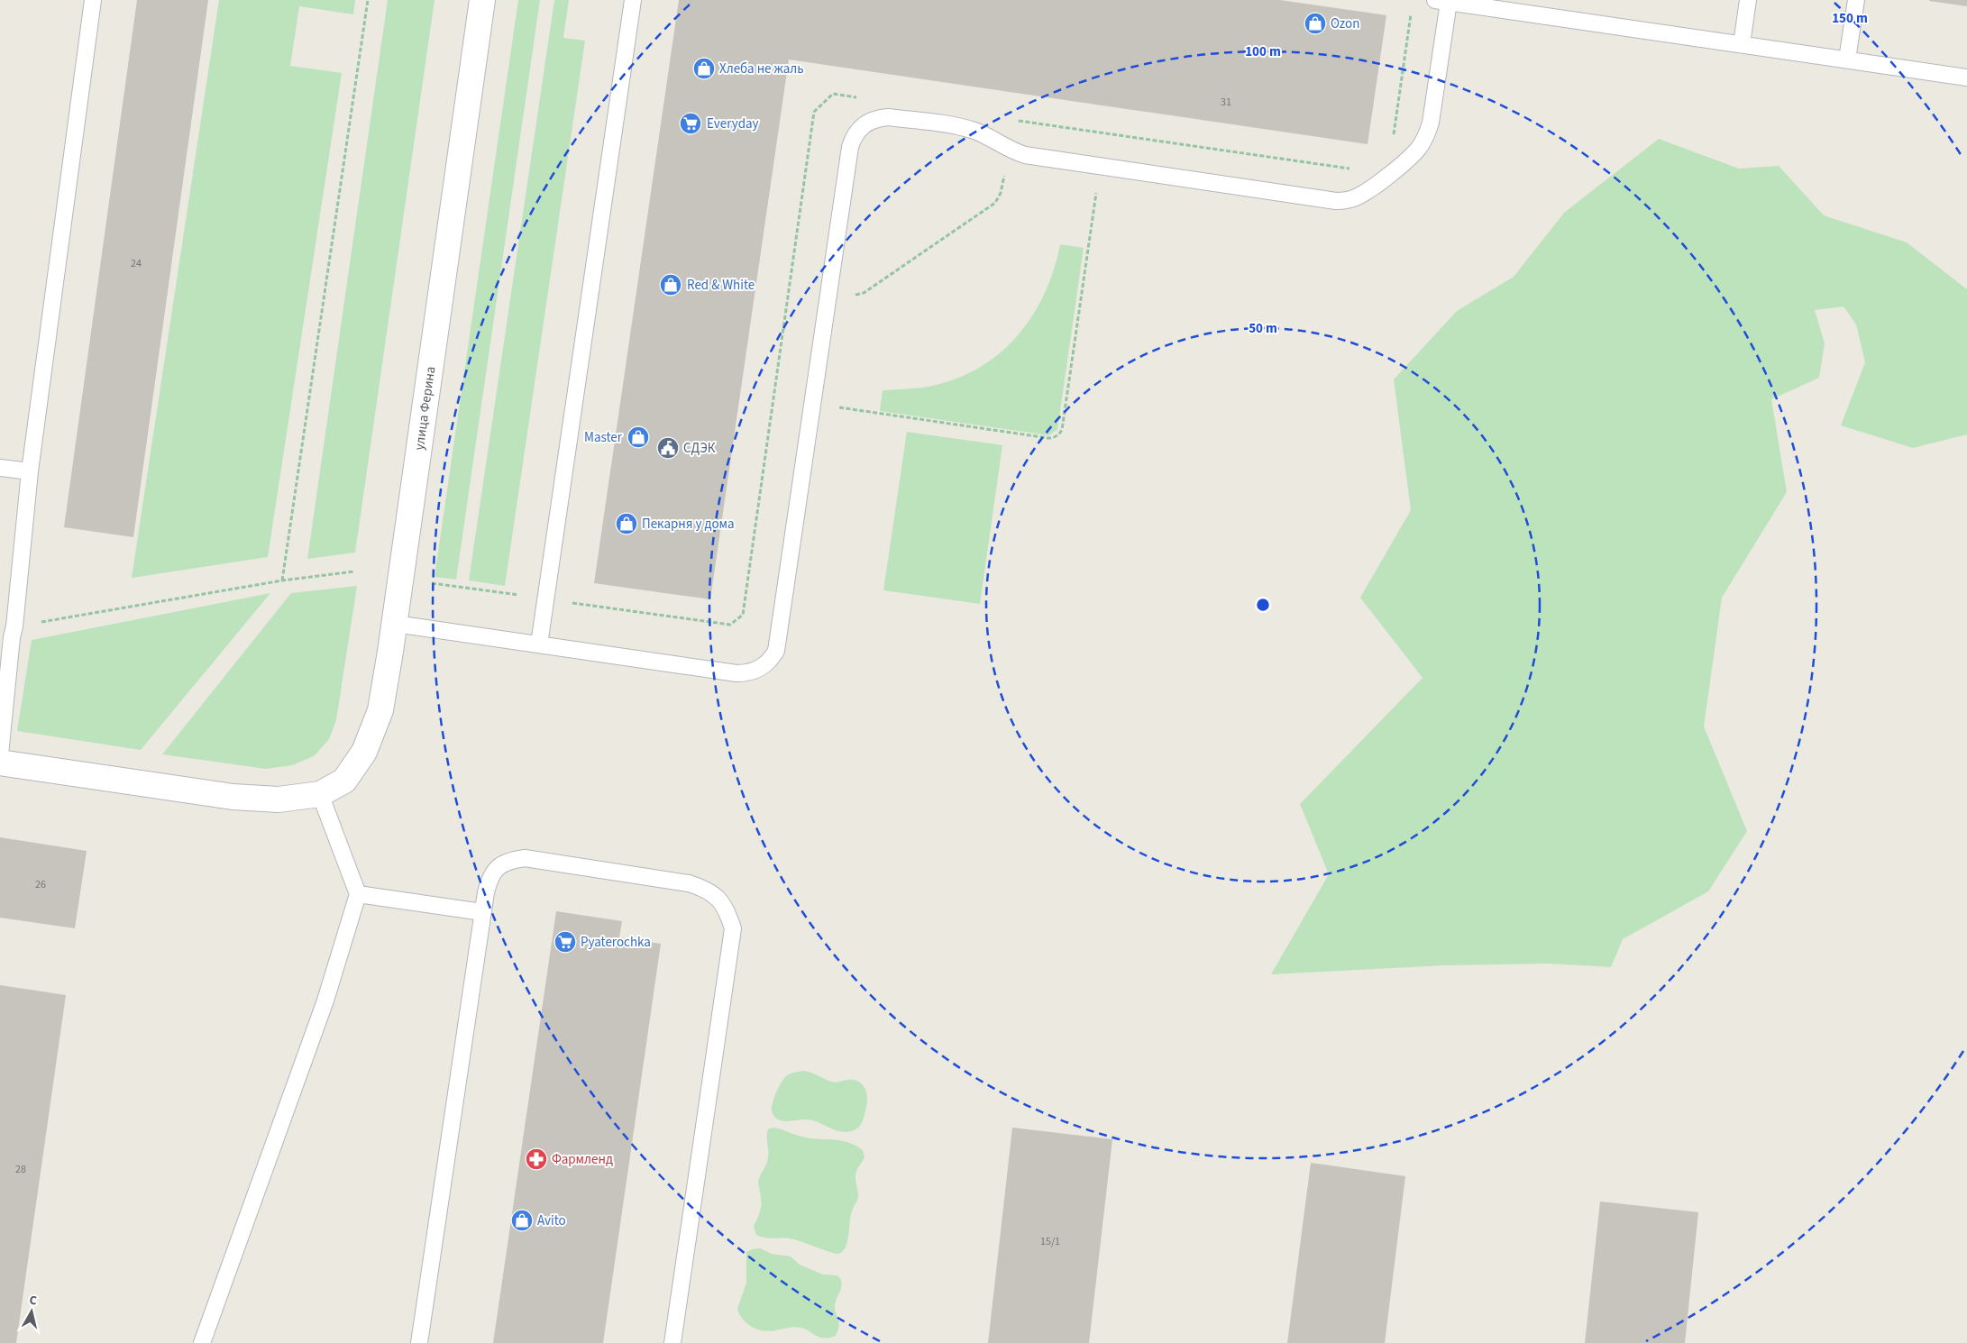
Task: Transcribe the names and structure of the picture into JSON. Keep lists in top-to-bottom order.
{
  "streets": {
    "street": ["улица Ферина"]
  },
  "places": {
    "shop": [
      "Ozon",
      "Хлеба не жаль",
      "Red & White",
      "Master",
      "Пекарня у дома",
      "Avito"
    ],
    "supermarket": ["Everyday", "Pyaterochka"],
    "public building": ["СДЭК"],
    "pharmacy": ["Фармленд"]
  },
  "house_numbers": [
    "31",
    "24",
    "26",
    "28",
    "15/1"
  ],
  "north": "top",
  "rings": ["150 m", "100 m", "50 m"]
}
